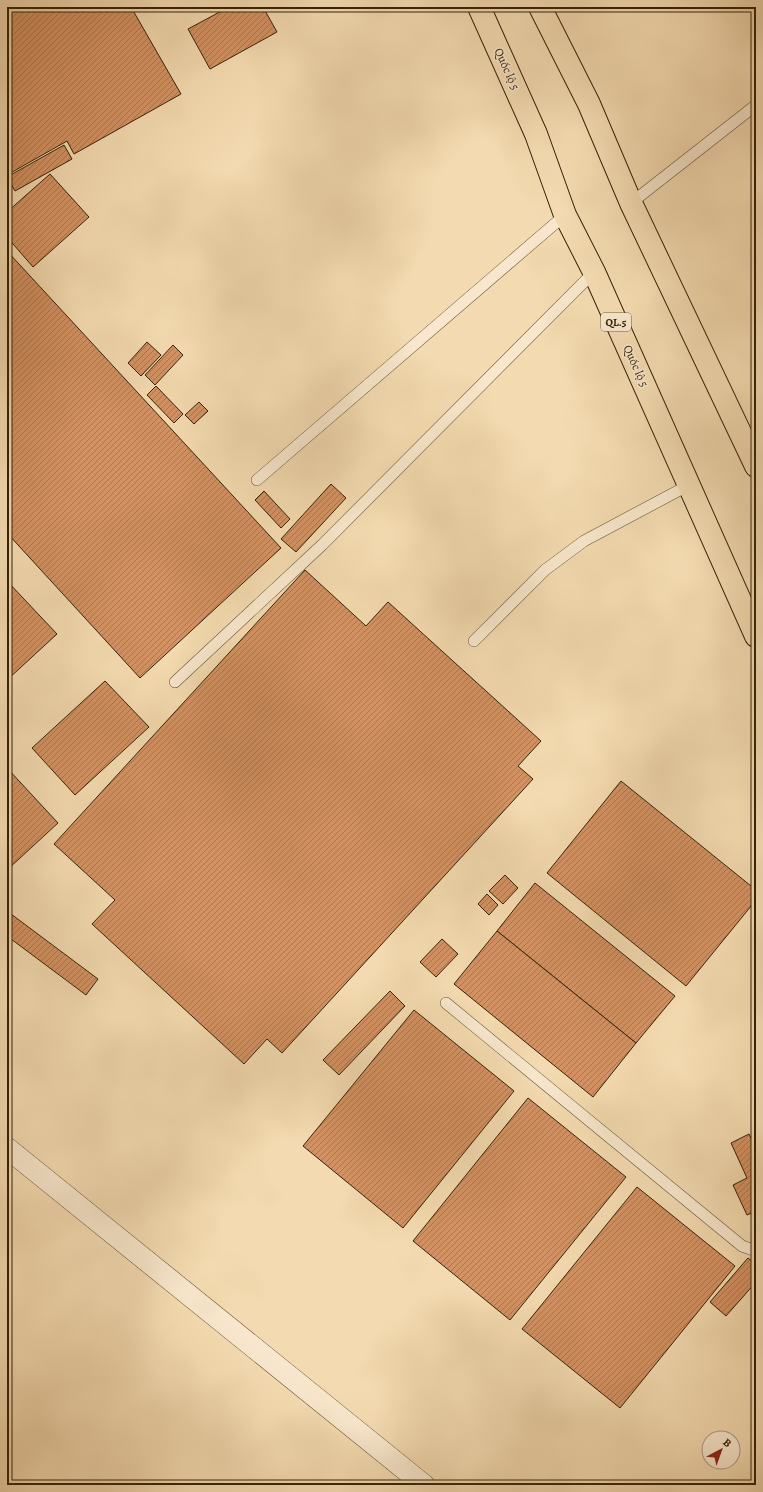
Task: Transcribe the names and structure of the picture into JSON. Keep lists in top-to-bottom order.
{
  "streets": {
    "highway": ["Quốc lộ 5", "QL.5"]
  },
  "north": "top right"
}
